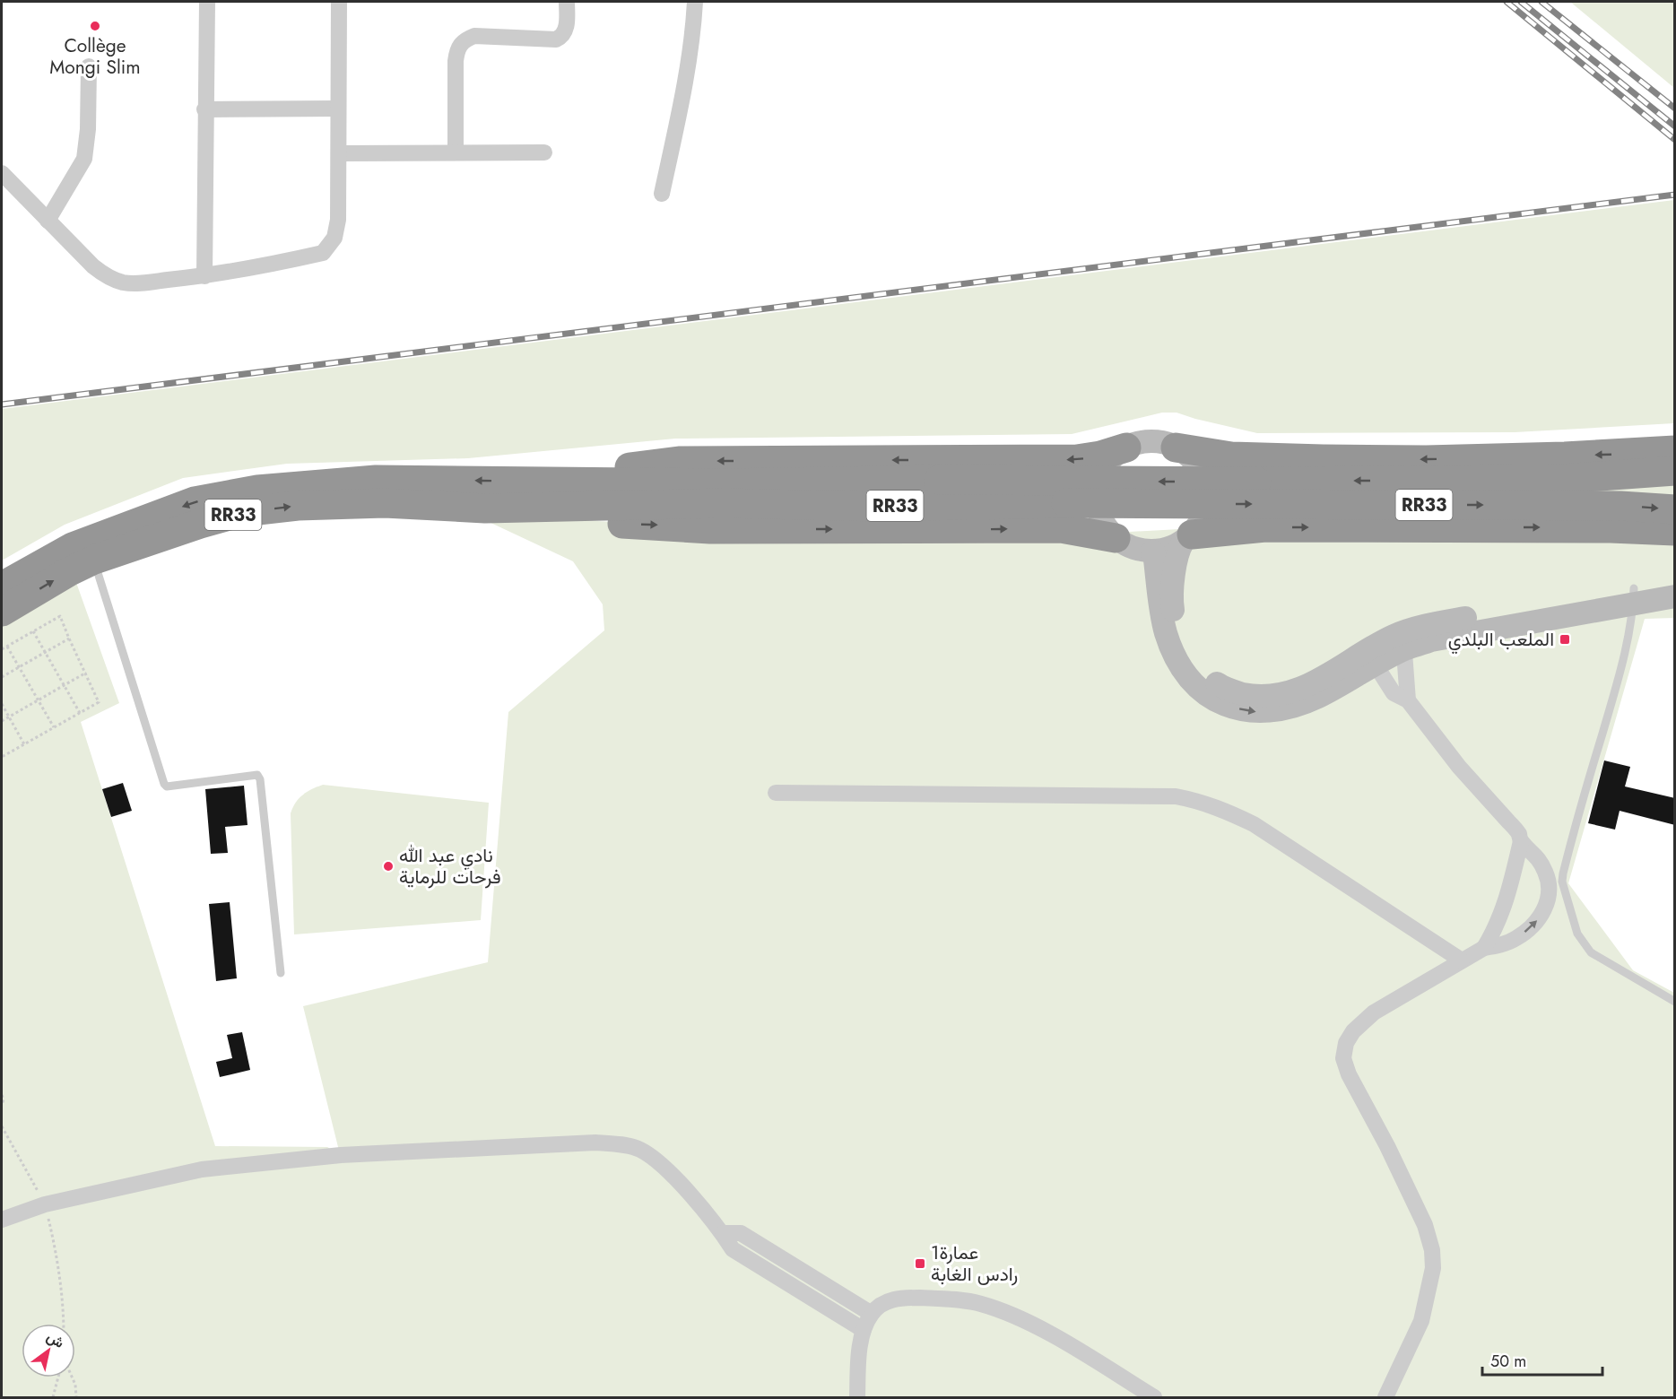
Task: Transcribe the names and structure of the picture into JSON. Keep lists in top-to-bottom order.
{
  "streets": {
    "highway": ["RR33"]
  },
  "places": {
    "other": ["Collège Mongi Slim", "نادي عبد الله فرحات للرماية"],
    "transit": ["الملعب البلدي", "1عمارة رادس الغابة"]
  },
  "scale_bar": "50 m",
  "north": "top right"
}
